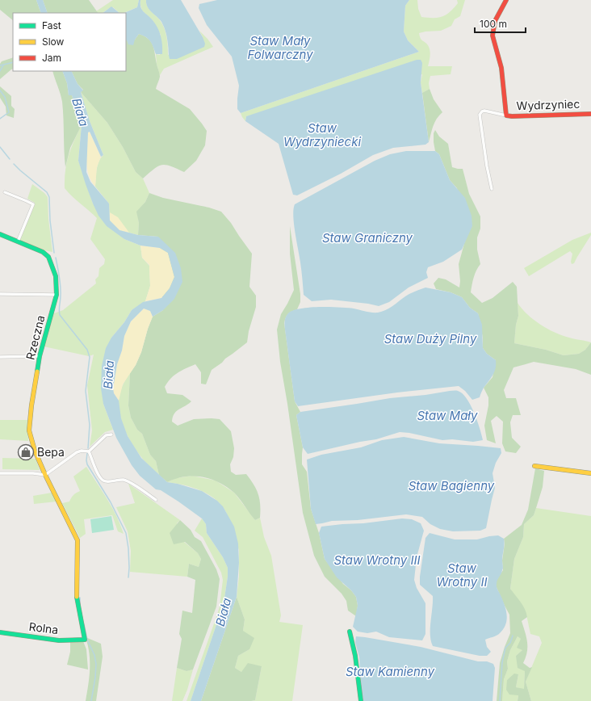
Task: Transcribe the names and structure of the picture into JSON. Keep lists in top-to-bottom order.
{
  "streets": {
    "street": ["Wydrzyniec", "Rzeczna", "Rolna"]
  },
  "crossings": [
    ["Rzeczna", "Rolna"]
  ],
  "water": [
    "Staw Mały Folwarczny",
    "Biała",
    "Staw Wydrzyniecki",
    "Staw Graniczny",
    "Staw Duży Pilny",
    "Staw Mały",
    "Staw Bagienny",
    "Staw Wrotny III",
    "Staw Wrotny II",
    "Staw Kamienny"
  ],
  "places": {
    "shop": ["Bepa"]
  },
  "legend": ["Fast", "Slow", "Jam"],
  "scale_bar": "100 m"
}
